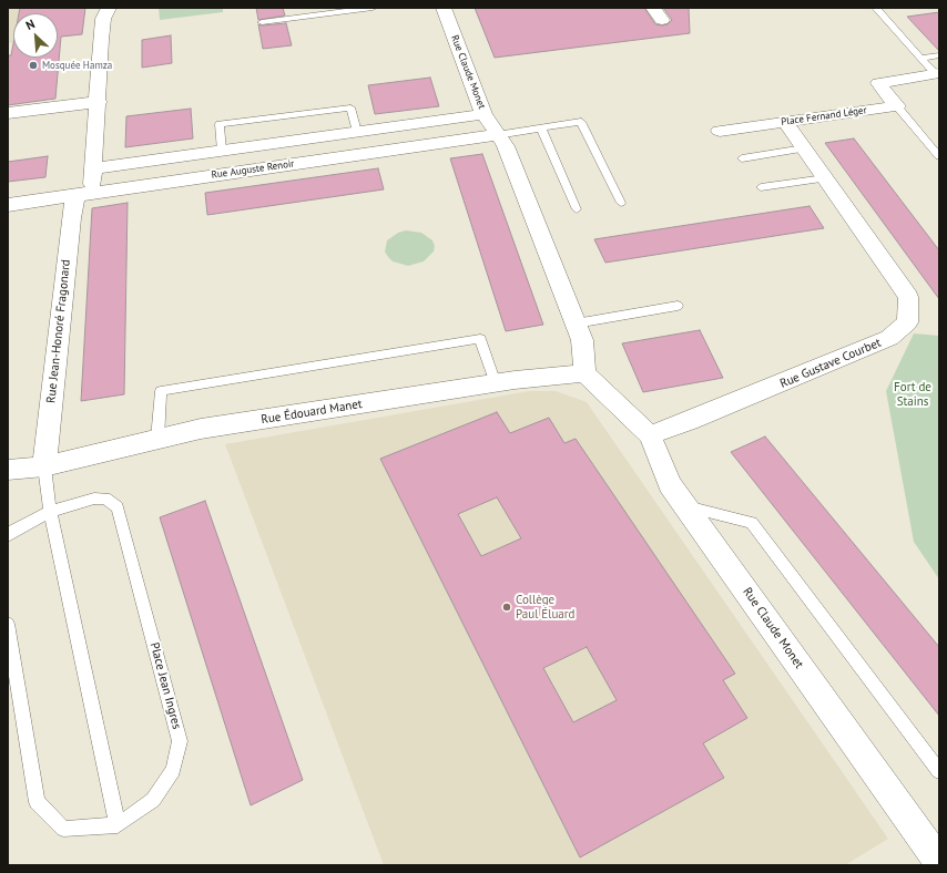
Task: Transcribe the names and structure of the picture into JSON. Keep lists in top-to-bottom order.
{
  "streets": {
    "street": [
      "Rue Claude Monet",
      "Place Fernand Léger",
      "Rue Auguste Renoir",
      "Rue Jean-Honoré Fragonard",
      "Rue Gustave Courbet",
      "Rue Édouard Manet"
    ],
    "lane": ["Place Jean Ingres"]
  },
  "crossings": [
    ["Rue Claude Monet", "Rue Auguste Renoir"],
    ["Rue Claude Monet", "Rue Gustave Courbet"],
    ["Rue Claude Monet", "Rue Édouard Manet"],
    ["Place Fernand Léger", "Rue Gustave Courbet"],
    ["Rue Auguste Renoir", "Rue Jean-Honoré Fragonard"],
    ["Rue Jean-Honoré Fragonard", "Rue Édouard Manet"]
  ],
  "parks": ["Fort de Stains"],
  "places": ["Mosquée Hamza", "Collège Paul Éluard"],
  "north": "top left"
}
